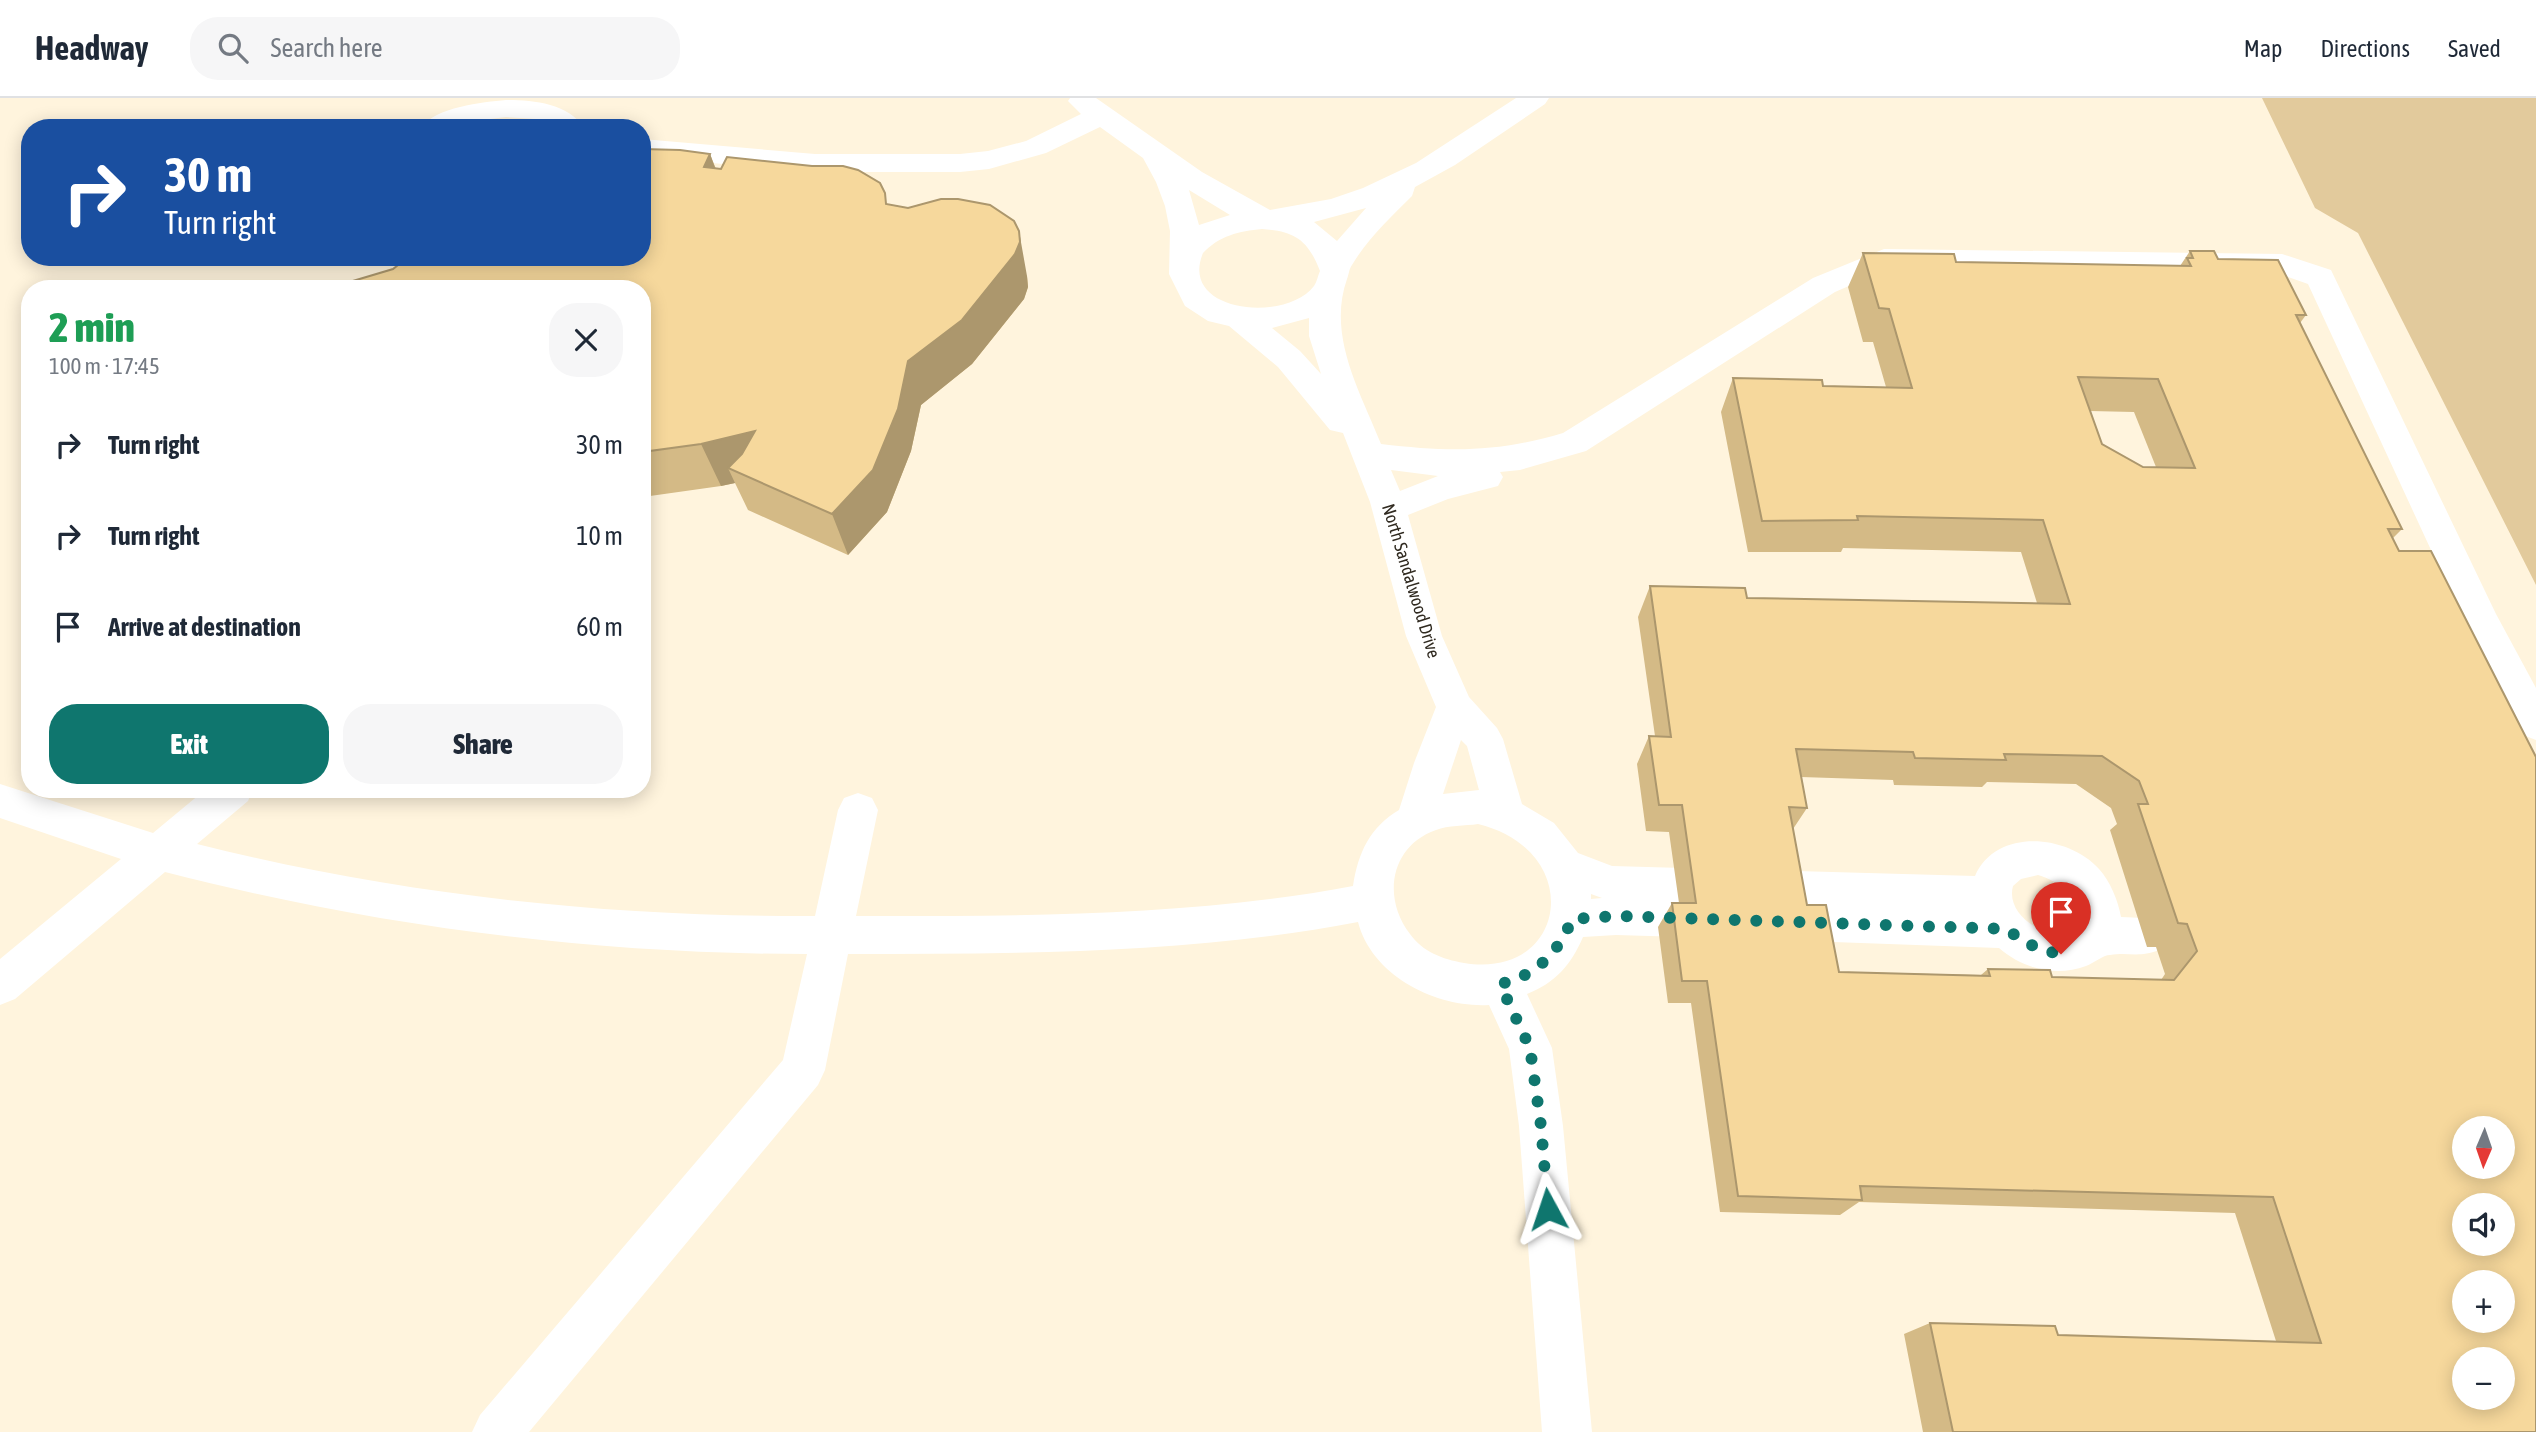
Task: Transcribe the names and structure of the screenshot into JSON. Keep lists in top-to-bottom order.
{
  "streets": {
    "street": ["North Sandalwood Drive"]
  },
  "north": "bottom",
  "page": {
    "header": "Headway",
    "search": "Search here",
    "nav": ["Map", "Directions", "Saved"],
    "turn": ["30 m", "Turn right"],
    "heading": ["2 min", "100 m · 17:45"],
    "list": [
      {
        "name": "Turn right",
        "value": "30 m"
      },
      {
        "name": "Turn right",
        "value": "10 m"
      },
      {
        "name": "Arrive at destination",
        "value": "60 m"
      }
    ],
    "buttons": ["Exit", "Share"],
    "map_buttons": ["+", "−"]
  }
}
